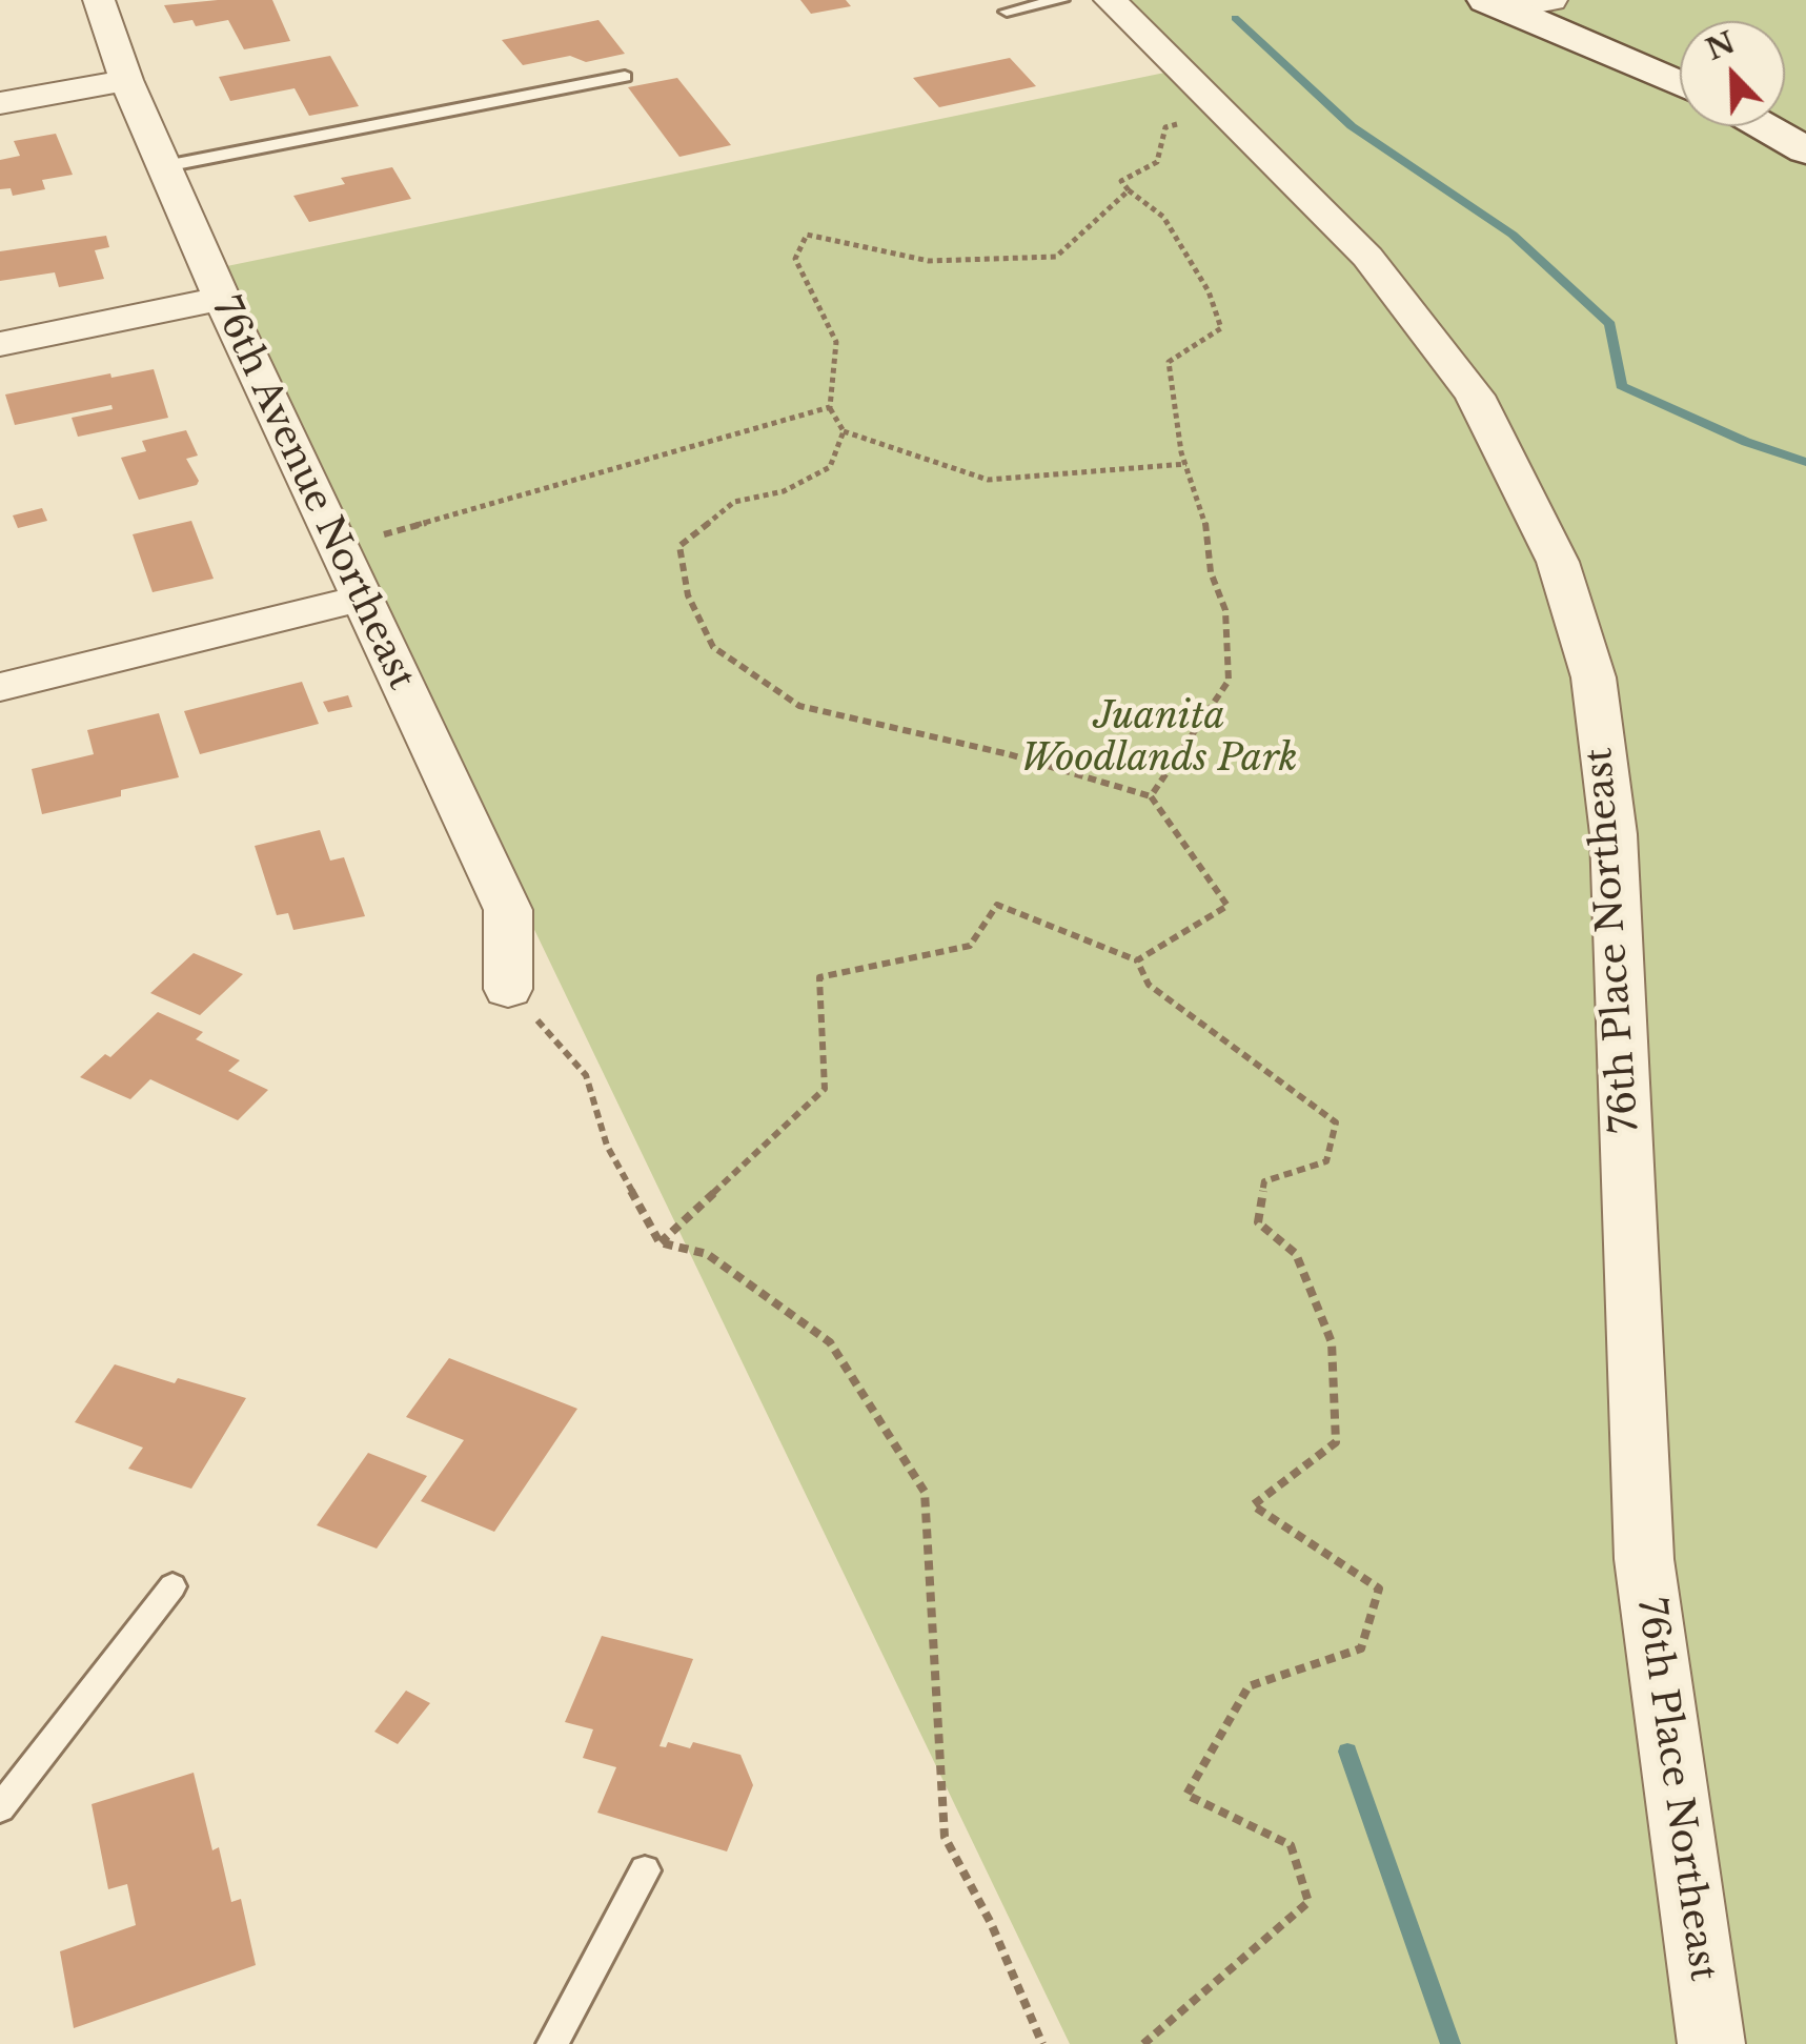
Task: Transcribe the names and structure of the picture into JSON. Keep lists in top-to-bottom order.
{
  "streets": {
    "street": ["76th Avenue Northeast", "76th Place Northeast"]
  },
  "parks": ["Juanita Woodlands Park"],
  "north": "top left"
}
